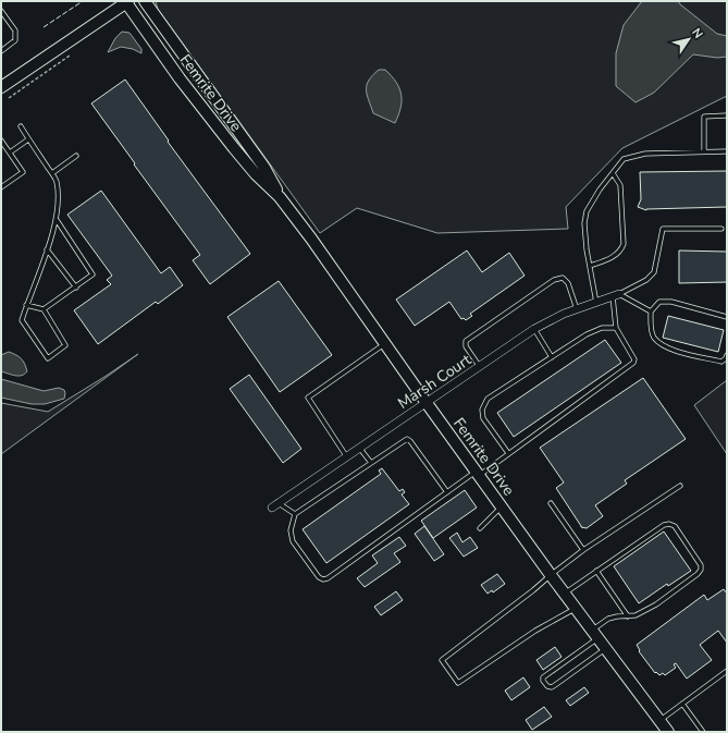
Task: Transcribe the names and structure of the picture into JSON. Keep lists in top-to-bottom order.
{
  "streets": {
    "street": ["Femrite Drive", "Marsh Court"]
  },
  "crossings": [
    ["Femrite Drive", "Marsh Court"]
  ],
  "north": "top right"
}
